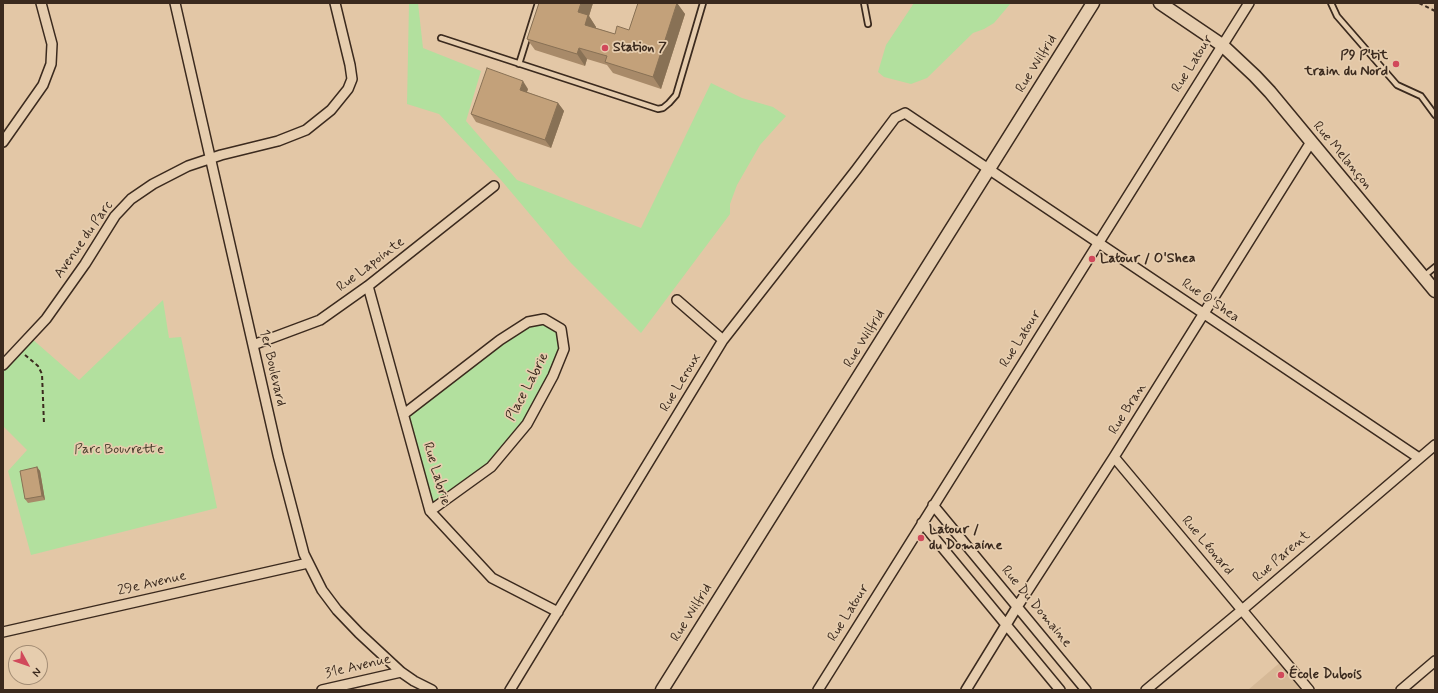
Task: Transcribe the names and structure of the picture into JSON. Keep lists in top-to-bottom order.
{
  "streets": {
    "street": [
      "Rue Wilfrid",
      "Rue Latour",
      "Rue Melançon",
      "Avenue du Parc",
      "Rue Lapointe",
      "Rue O'Shea",
      "1er Boulevard",
      "Rue Leroux",
      "Place Labrie",
      "Rue Bran",
      "Rue Labrie",
      "Rue Léonard",
      "Rue Parent",
      "29e Avenue",
      "Rue Du Domaine",
      "31e Avenue"
    ]
  },
  "crossings": [
    ["Rue Wilfrid", "Rue O'Shea"],
    ["Rue Latour", "Rue Melançon"],
    ["Rue Latour", "Rue O'Shea"],
    ["Rue Latour", "Rue Du Domaine"],
    ["Rue Melançon", "Rue Bran"],
    ["Avenue du Parc", "1er Boulevard"],
    ["Rue Lapointe", "1er Boulevard"],
    ["Rue Lapointe", "Rue Labrie"],
    ["Rue O'Shea", "Rue Leroux"],
    ["Rue O'Shea", "Rue Bran"],
    ["Rue O'Shea", "Rue Parent"],
    ["1er Boulevard", "29e Avenue"],
    ["1er Boulevard", "31e Avenue"],
    ["Rue Leroux", "Rue Labrie"],
    ["Place Labrie", "Rue Labrie"],
    ["Rue Bran", "Rue Léonard"],
    ["Rue Bran", "Rue Du Domaine"],
    ["Rue Léonard", "Rue Parent"]
  ],
  "parks": ["Parc Bouvrette"],
  "places": [
    "Station 7",
    "P9 P'tit train du Nord",
    "Latour / O'Shea",
    "Latour / du Domaine",
    "École Dubois"
  ],
  "north": "bottom right"
}
